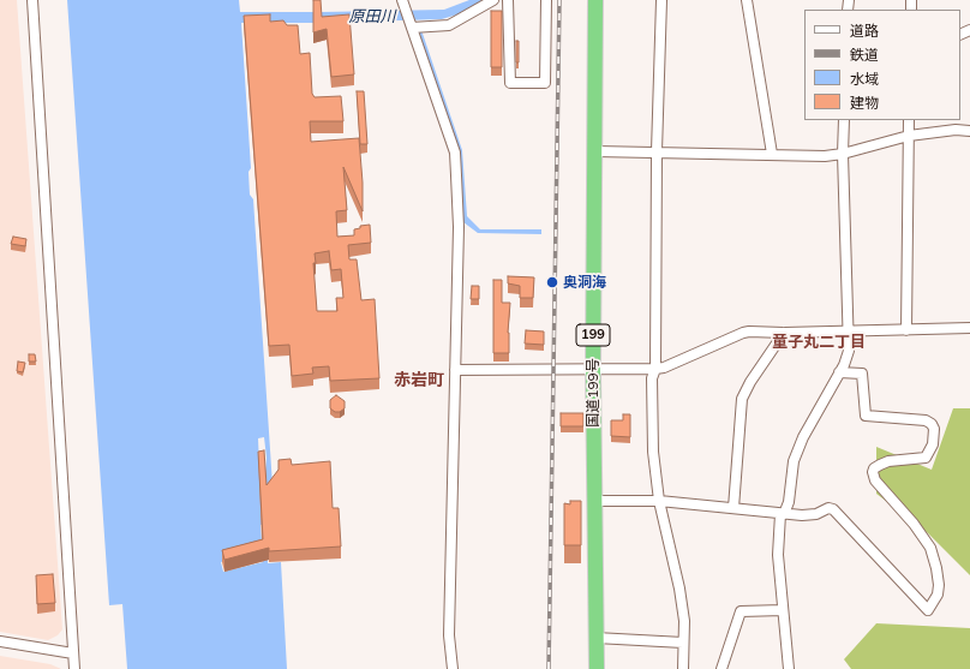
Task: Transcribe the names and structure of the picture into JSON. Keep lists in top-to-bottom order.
{
  "streets": {
    "highway": ["199", "国道199号"]
  },
  "districts": ["童子丸二丁目", "赤岩町"],
  "water": ["原田川"],
  "places": ["奥洞海"],
  "legend": [
    "道路",
    "鉄道",
    "水域",
    "建物"
  ]
}
